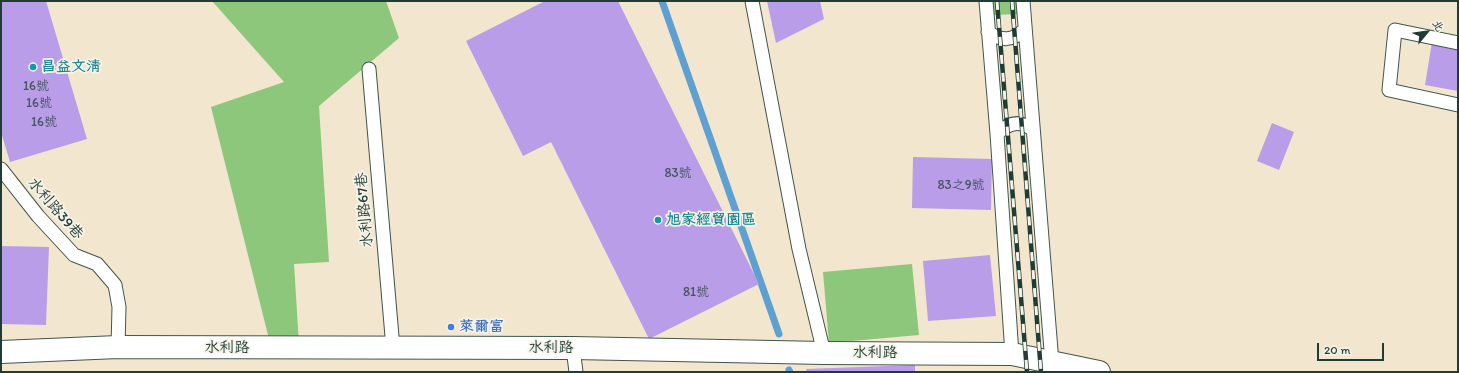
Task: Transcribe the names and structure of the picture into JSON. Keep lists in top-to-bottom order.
{
  "streets": {
    "street": ["水利路"],
    "lane": ["水利路39巷", "水利路67巷"]
  },
  "crossings": [
    ["水利路39巷", "水利路"],
    ["水利路67巷", "水利路"]
  ],
  "places": ["昌益文清", "旭家經貿園區", "萊爾富"],
  "house_numbers": [
    "16號",
    "16號",
    "16號",
    "83號",
    "83之9號",
    "81號"
  ],
  "scale_bar": "20 m",
  "north": "top right"
}
